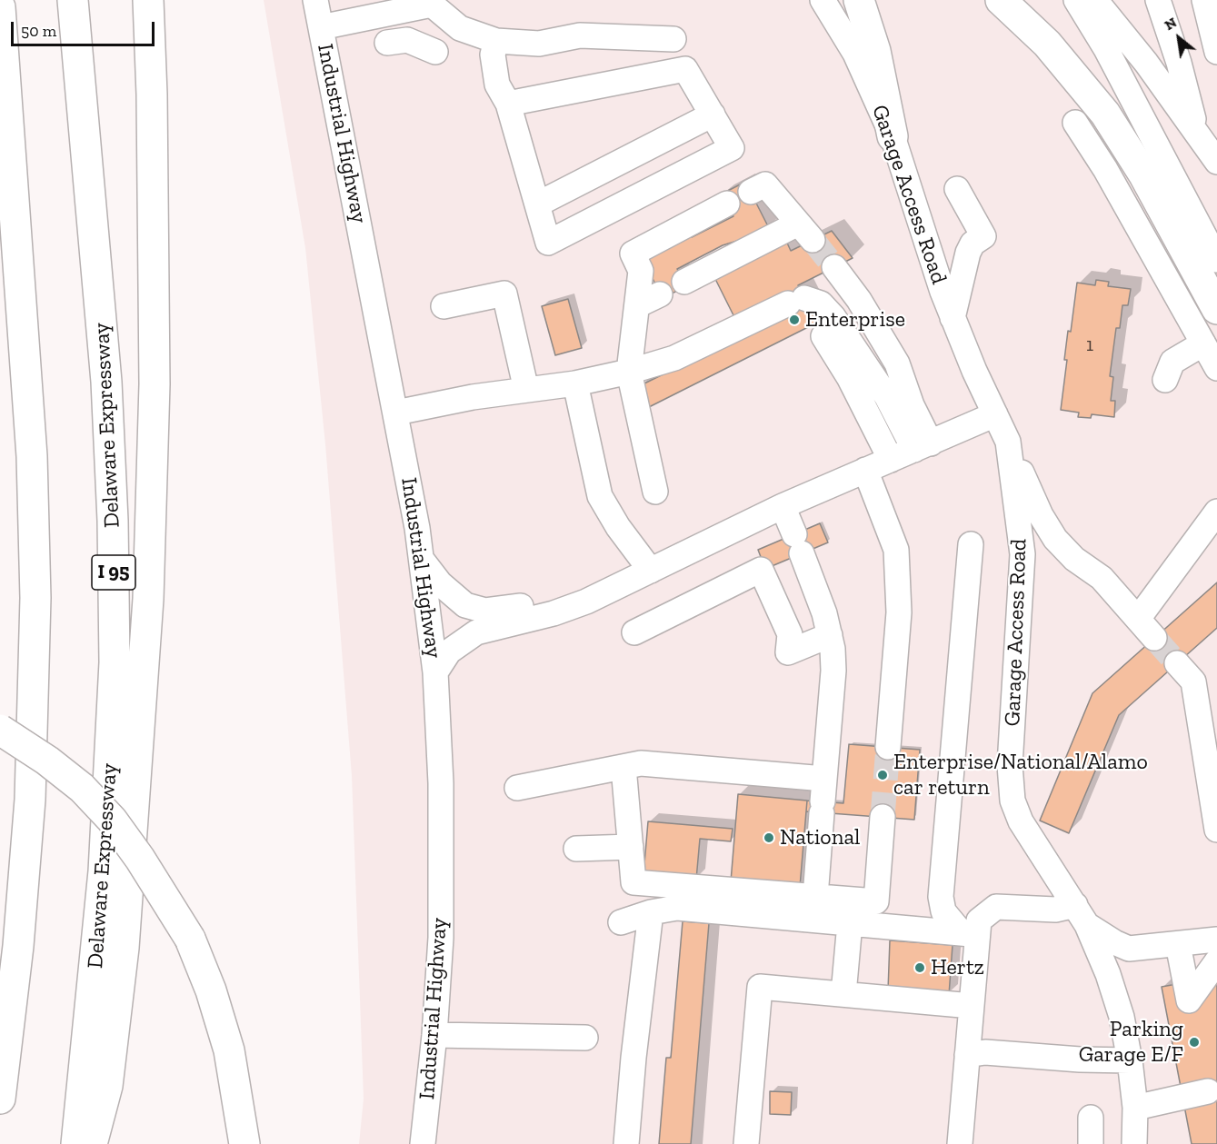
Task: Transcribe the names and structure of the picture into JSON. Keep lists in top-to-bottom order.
{
  "streets": {
    "highway": ["Delaware Expressway", "I 95"],
    "street": ["Industrial Highway", "Garage Access Road"]
  },
  "places": [
    "Enterprise",
    "Enterprise/National/Alamo car return",
    "National",
    "Hertz",
    "Parking Garage E/F"
  ],
  "house_numbers": ["1"],
  "scale_bar": "50 m",
  "north": "top left"
}
